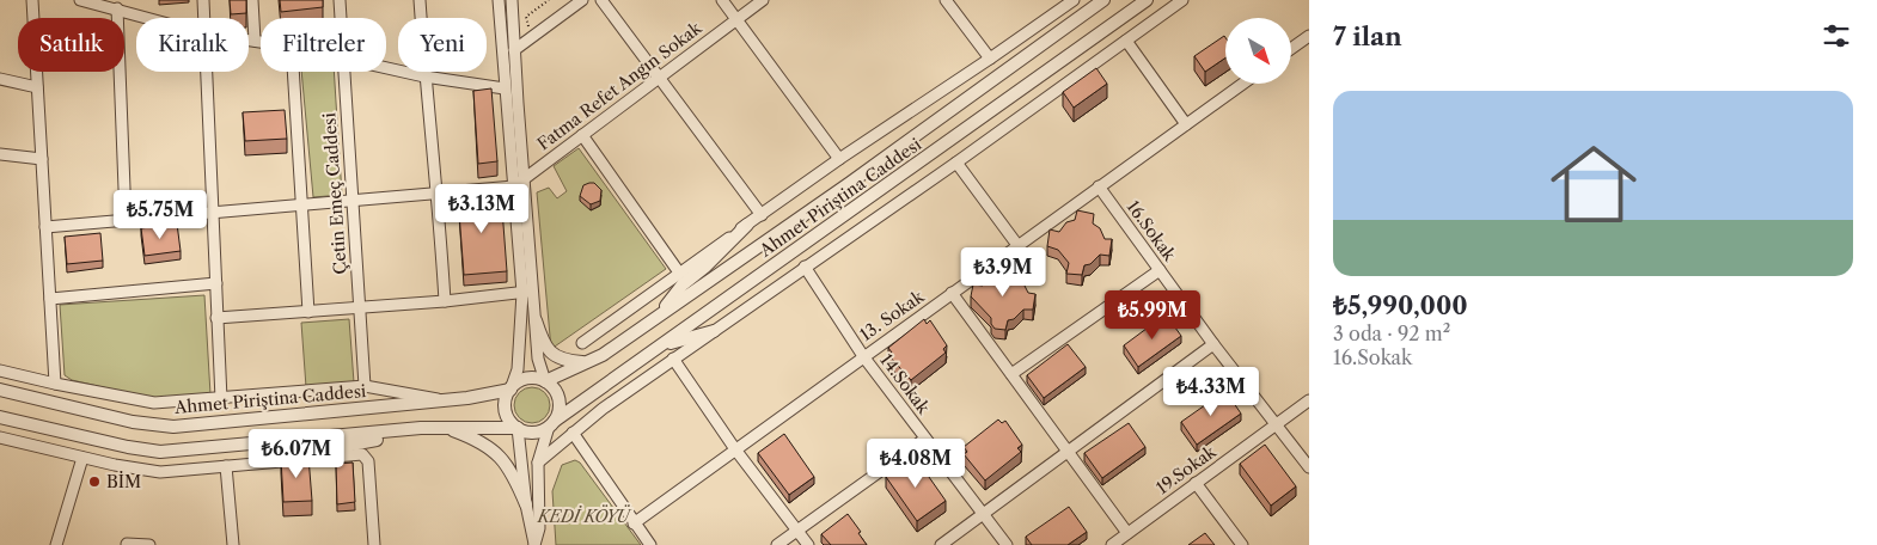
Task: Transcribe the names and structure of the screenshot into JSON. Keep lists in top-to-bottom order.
{
  "streets": {
    "street": [
      "Fatma Refet Angın Sokak",
      "Çetin Emeç Caddesi",
      "Ahmet Piriştina Caddesi",
      "16.Sokak",
      "13. Sokak",
      "14.Sokak",
      "19.Sokak"
    ]
  },
  "crossings": [
    ["16.Sokak", "13. Sokak"],
    ["16.Sokak", "19.Sokak"],
    ["13. Sokak", "14.Sokak"]
  ],
  "parks": ["KEDİ KÖYÜ"],
  "places": ["BİM"],
  "north": "bottom right",
  "page": {
    "heading": "7 ilan",
    "chip": [
      "Satılık",
      "Kiralık",
      "Filtreler",
      "Yeni"
    ],
    "list": [
      {
        "name": "₺5,990,000",
        "note": "3 oda · 92 m² · 16.Sokak"
      }
    ],
    "price": [
      "₺3.13M",
      "₺5.75M",
      "₺3.9M",
      "₺5.99M",
      "₺4.33M",
      "₺6.07M",
      "₺4.08M"
    ]
  }
}
